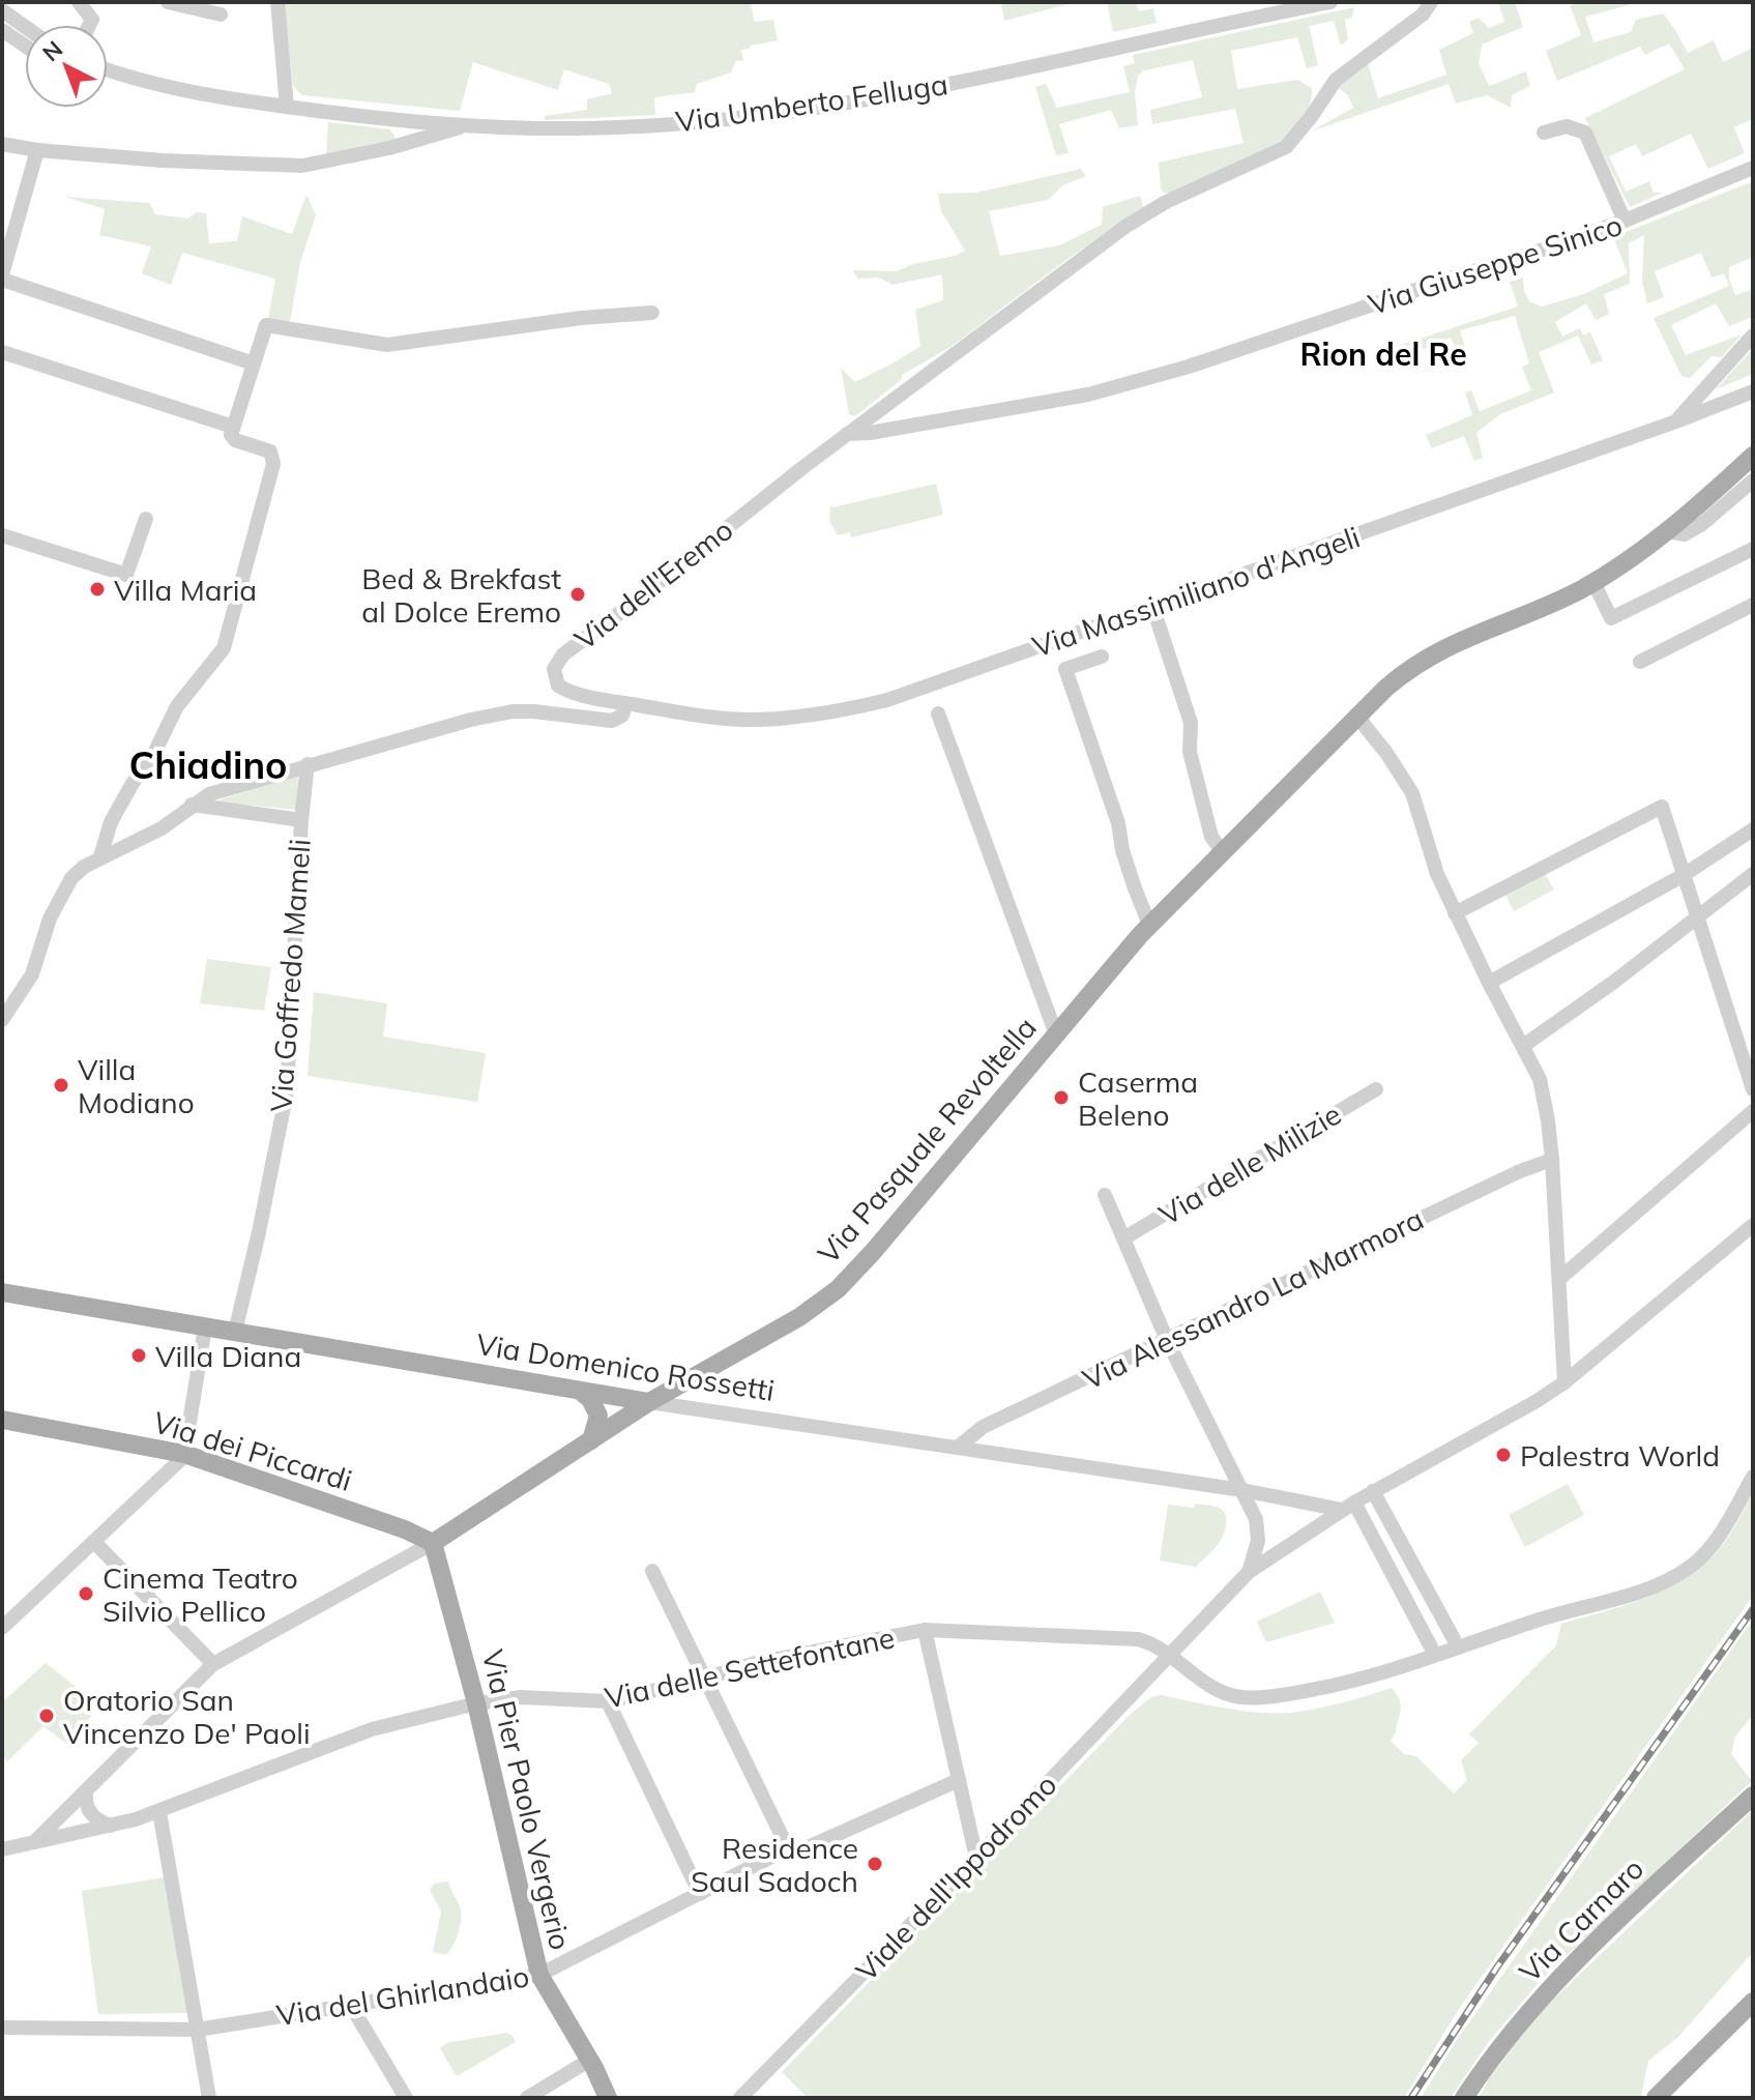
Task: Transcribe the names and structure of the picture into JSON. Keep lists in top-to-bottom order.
{
  "streets": {
    "main road": [
      "Via Pasquale Revoltella",
      "Via Domenico Rossetti",
      "Via dei Piccardi",
      "Via Pier Paolo Vergerio",
      "Via Carnaro"
    ],
    "street": [
      "Via Umberto Felluga",
      "Via Giuseppe Sinico",
      "Via dell'Eremo",
      "Via Massimiliano d'Angeli",
      "Via Goffredo Mameli",
      "Via delle Milizie",
      "Via Alessandro La Marmora",
      "Via delle Settefontane",
      "Viale dell'Ippodromo",
      "Via del Ghirlandaio"
    ]
  },
  "crossings": [
    ["Via Giuseppe Sinico", "Via dell'Eremo"],
    ["Via dell'Eremo", "Via Massimiliano d'Angeli"],
    ["Via Goffredo Mameli", "Via Domenico Rossetti"],
    ["Via Pasquale Revoltella", "Via Domenico Rossetti"],
    ["Via Pasquale Revoltella", "Via dei Piccardi"],
    ["Via Pasquale Revoltella", "Via delle Settefontane"],
    ["Via Pasquale Revoltella", "Via Pier Paolo Vergerio"],
    ["Via delle Milizie", "Via Alessandro La Marmora"],
    ["Via delle Milizie", "Via Domenico Rossetti"],
    ["Via delle Milizie", "Viale dell'Ippodromo"],
    ["Via Alessandro La Marmora", "Via Domenico Rossetti"],
    ["Via Domenico Rossetti", "Viale dell'Ippodromo"],
    ["Via dei Piccardi", "Via Pier Paolo Vergerio"],
    ["Via delle Settefontane", "Via Pier Paolo Vergerio"],
    ["Via delle Settefontane", "Viale dell'Ippodromo"],
    ["Via Pier Paolo Vergerio", "Via del Ghirlandaio"]
  ],
  "districts": ["Rion del Re", "Chiadino"],
  "places": [
    "Villa Maria",
    "Bed & Brekfast al Dolce Eremo",
    "Villa Modiano",
    "Caserma Beleno",
    "Villa Diana",
    "Palestra World",
    "Cinema Teatro Silvio Pellico",
    "Oratorio San Vincenzo De' Paoli",
    "Residence Saul Sadoch"
  ],
  "north": "top left"
}
